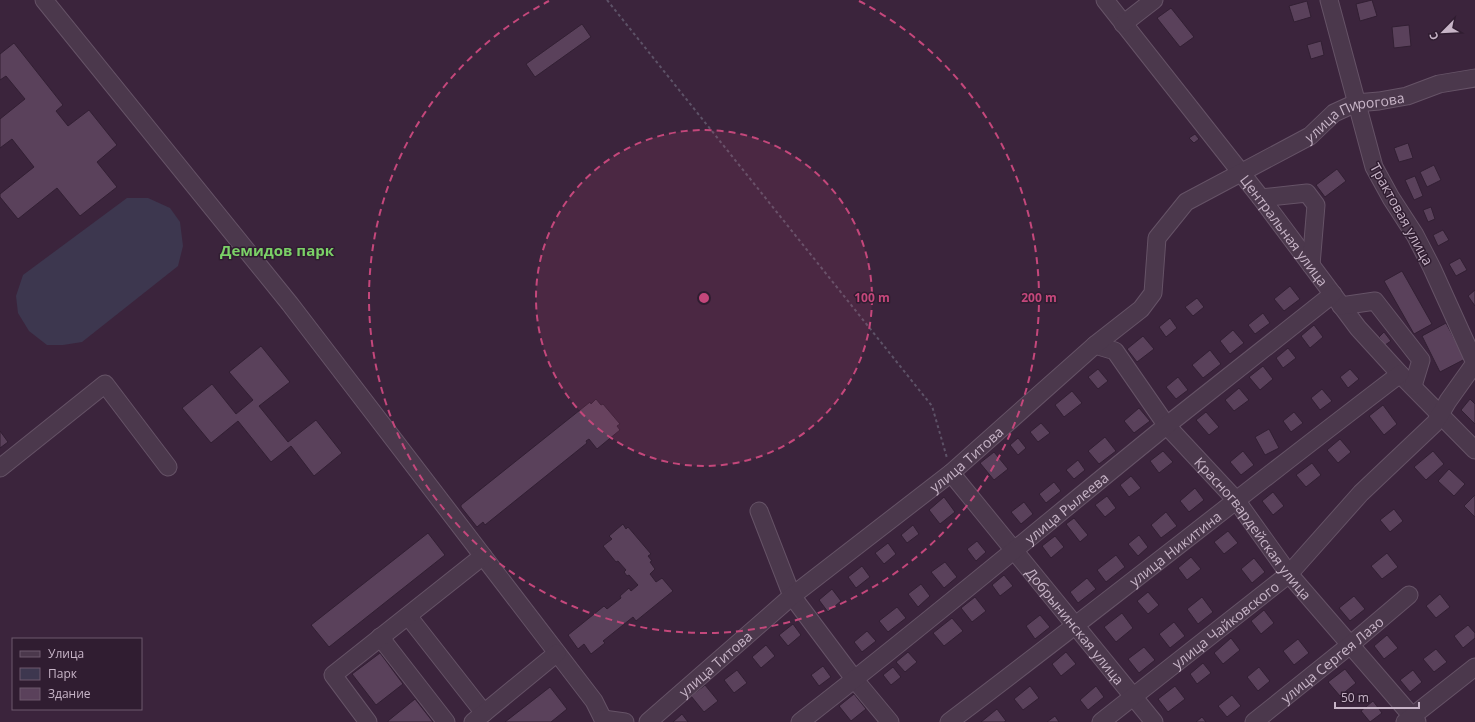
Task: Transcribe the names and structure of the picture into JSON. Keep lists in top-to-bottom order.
{
  "streets": {
    "street": [
      "улица Пирогова",
      "Трактовая улица",
      "Центральная улица",
      "улица Титова",
      "улица Рылеева",
      "Красногвардейская улица",
      "улица Никитина",
      "улица Чайковского",
      "Добрынинская улица",
      "улица Сергея Лазо"
    ]
  },
  "crossings": [
    ["улица Пирогова", "Трактовая улица"],
    ["улица Пирогова", "Центральная улица"],
    ["улица Пирогова", "улица Титова"],
    ["Трактовая улица", "Центральная улица"],
    ["Трактовая улица", "улица Чайковского"],
    ["Центральная улица", "улица Титова"],
    ["Центральная улица", "улица Рылеева"],
    ["Центральная улица", "улица Никитина"],
    ["Центральная улица", "улица Чайковского"],
    ["улица Титова", "Красногвардейская улица"],
    ["улица Титова", "Добрынинская улица"],
    ["улица Рылеева", "Красногвардейская улица"],
    ["улица Рылеева", "Добрынинская улица"],
    ["Красногвардейская улица", "улица Никитина"],
    ["Красногвардейская улица", "улица Чайковского"],
    ["Красногвардейская улица", "улица Сергея Лазо"],
    ["улица Никитина", "Добрынинская улица"],
    ["улица Чайковского", "Добрынинская улица"]
  ],
  "districts": ["Демидов парк"],
  "legend": ["Улица", "Парк", "Здание"],
  "scale_bar": "50 m",
  "north": "bottom left",
  "rings": ["100 m", "200 m"]
}
